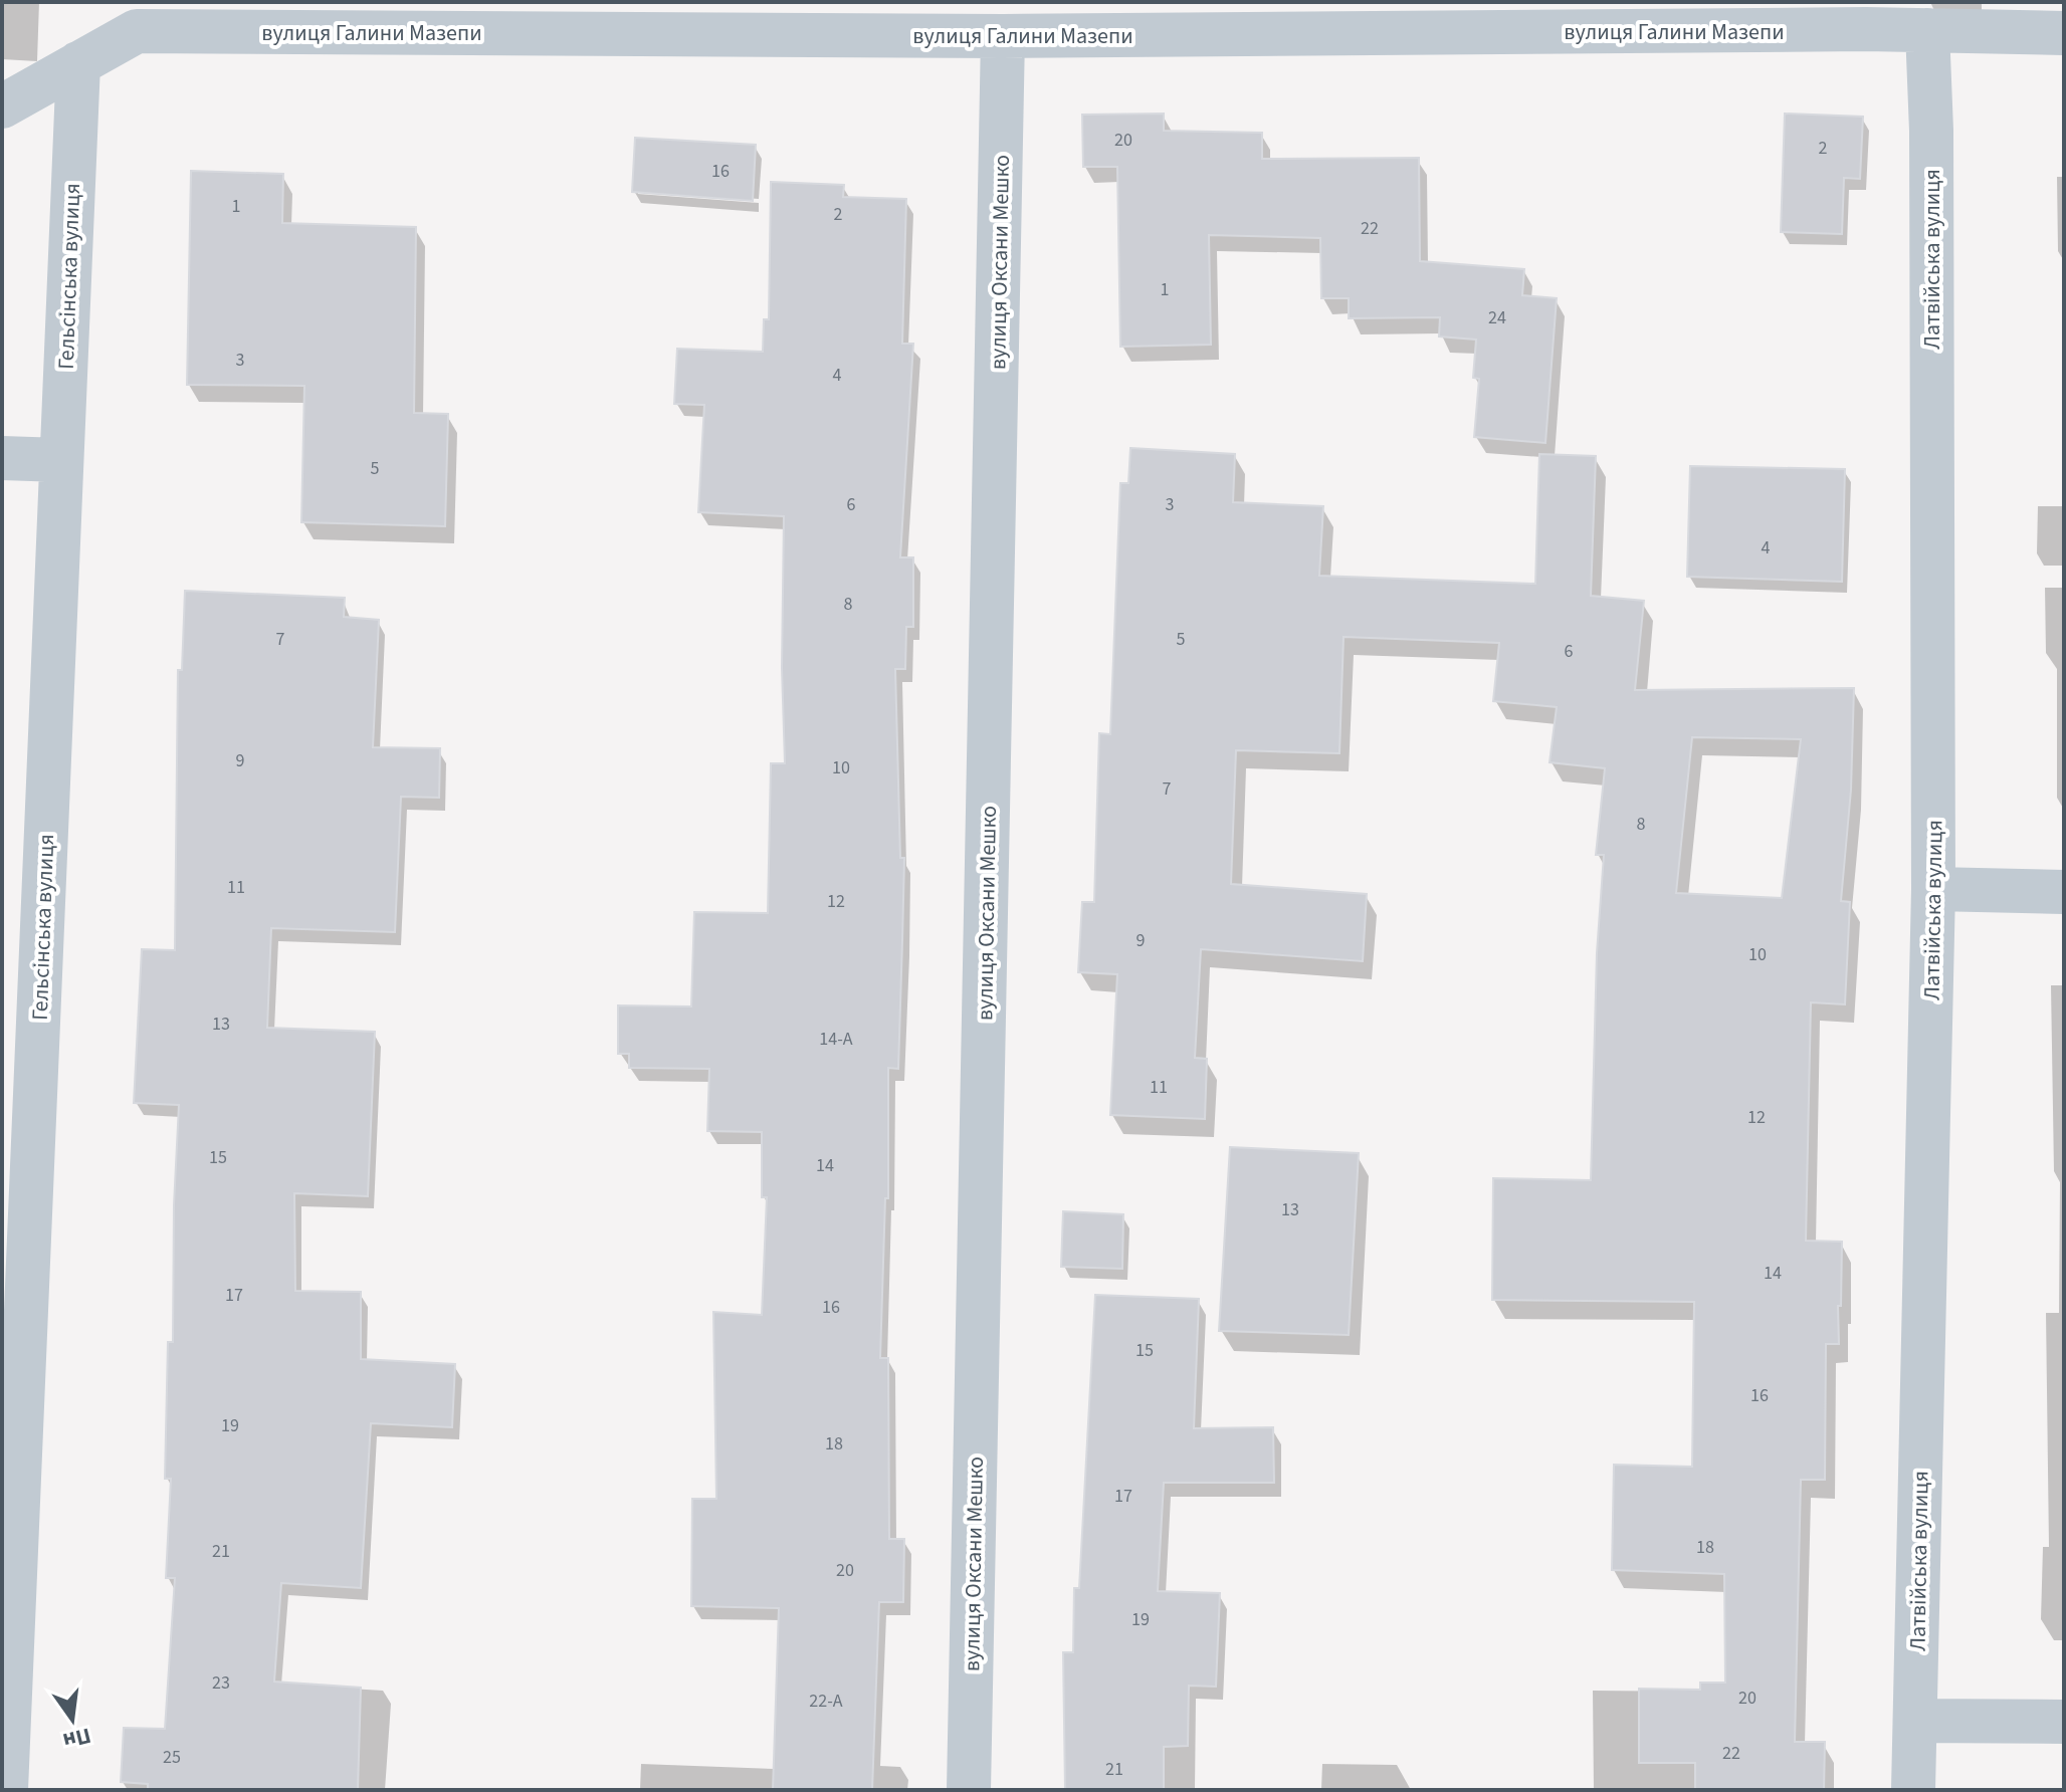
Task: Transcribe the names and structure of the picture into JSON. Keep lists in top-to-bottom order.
{
  "streets": {
    "street": [
      "вулиця Галини Мазепи",
      "Латвійська вулиця",
      "вулиця Оксани Мешко",
      "Гельсінська вулиця"
    ]
  },
  "crossings": [
    ["вулиця Галини Мазепи", "Латвійська вулиця"],
    ["вулиця Галини Мазепи", "вулиця Оксани Мешко"],
    ["вулиця Галини Мазепи", "Гельсінська вулиця"]
  ],
  "house_numbers": [
    "20",
    "2",
    "16",
    "1",
    "2",
    "22",
    "1",
    "24",
    "3",
    "4",
    "5",
    "6",
    "3",
    "4",
    "8",
    "7",
    "5",
    "6",
    "9",
    "10",
    "7",
    "8",
    "11",
    "12",
    "9",
    "10",
    "13",
    "14-А",
    "11",
    "12",
    "15",
    "14",
    "13",
    "14",
    "17",
    "16",
    "15",
    "16",
    "19",
    "18",
    "17",
    "18",
    "21",
    "20",
    "19",
    "23",
    "20",
    "22-А",
    "22",
    "25",
    "21"
  ],
  "north": "bottom"
}
